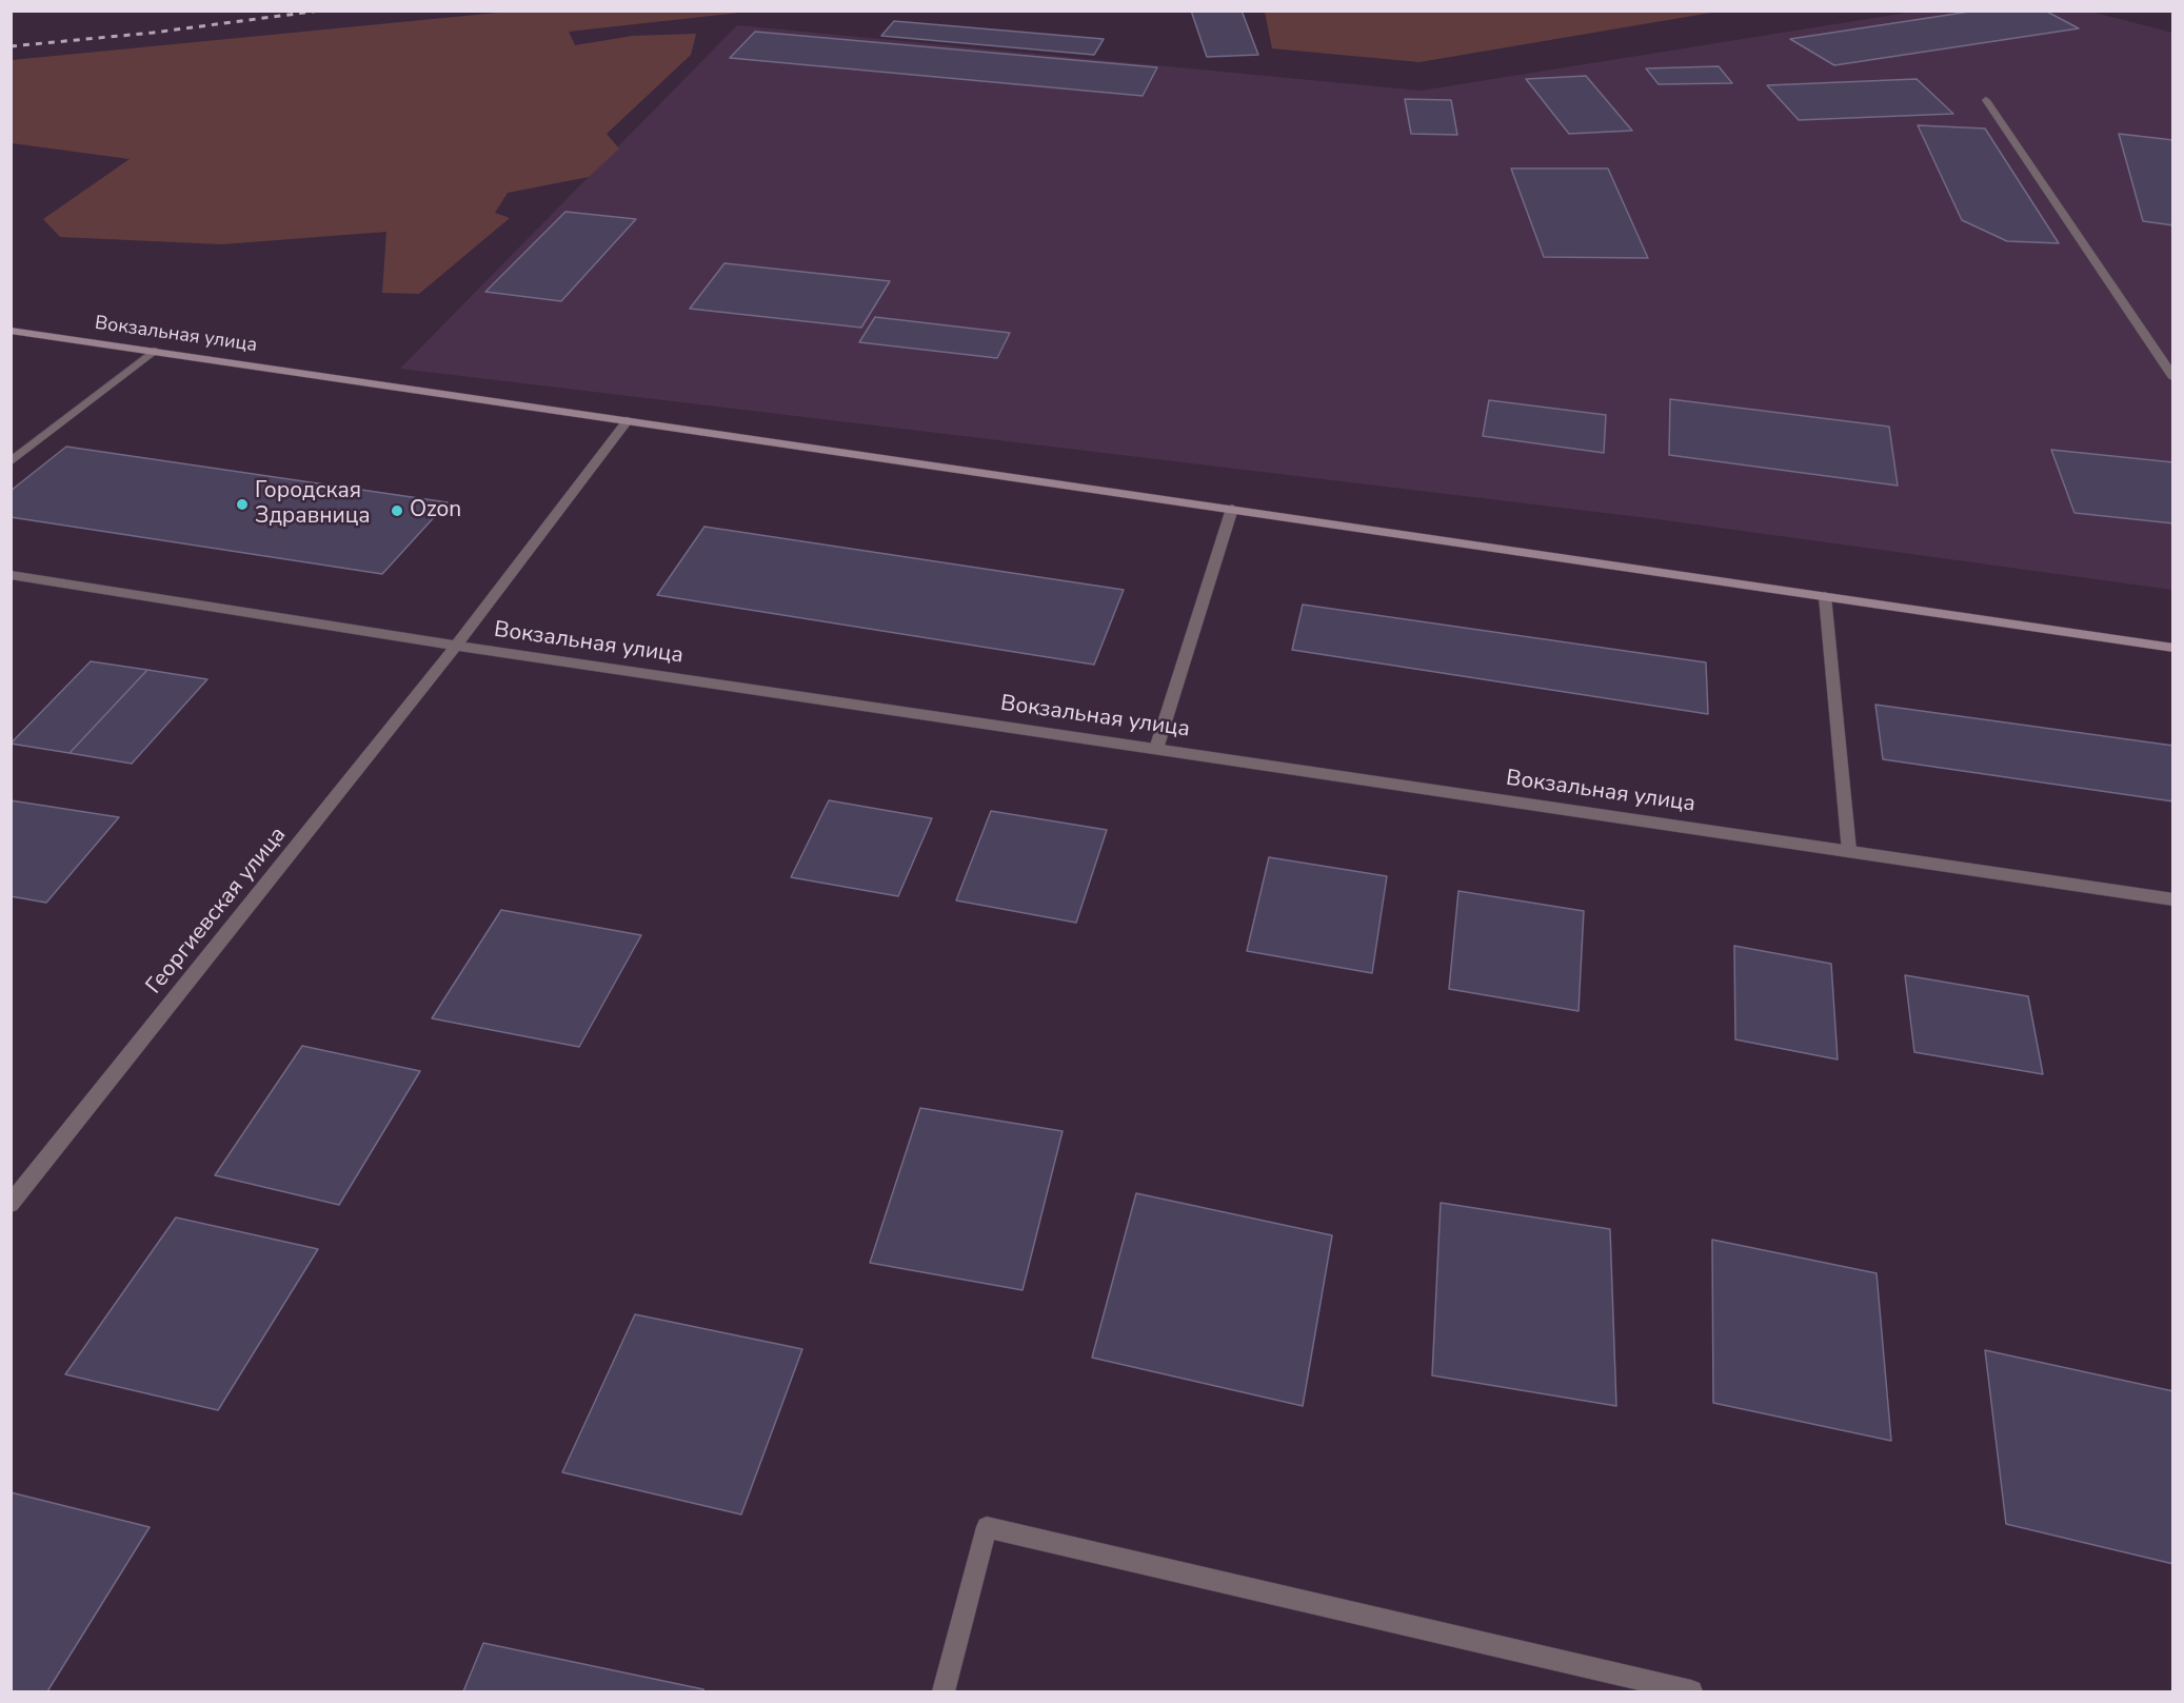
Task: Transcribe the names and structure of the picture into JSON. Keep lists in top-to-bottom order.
{
  "streets": {
    "main road": ["Вокзальная улица"],
    "street": ["Георгиевская улица"]
  },
  "crossings": [
    ["Вокзальная улица", "Георгиевская улица"]
  ],
  "places": ["Городская Здравница", "Ozon"]
}
